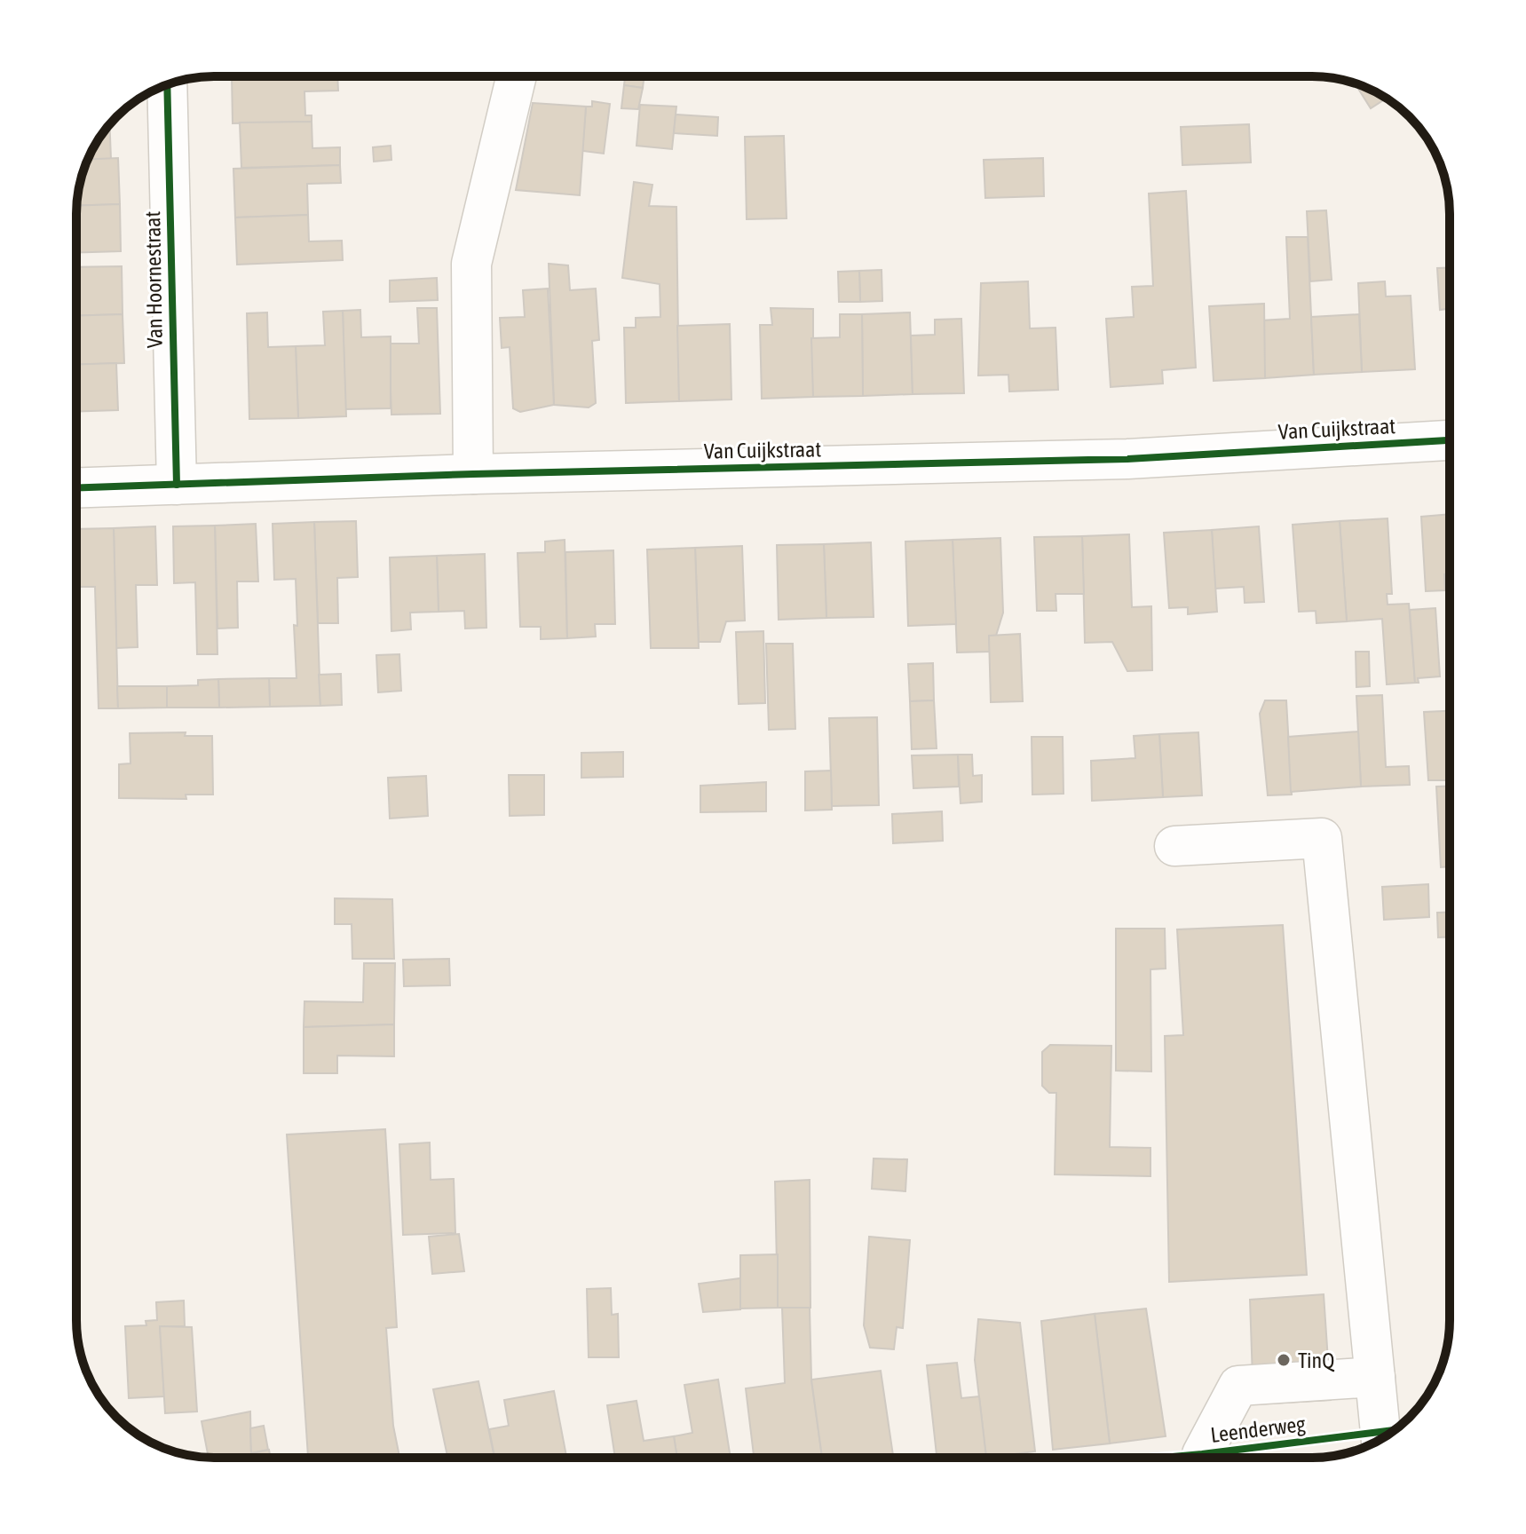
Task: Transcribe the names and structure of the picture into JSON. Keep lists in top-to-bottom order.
{
  "streets": {
    "street": ["Van Hoornestraat", "Van Cuijkstraat"],
    "cycle path": ["Leenderweg"]
  },
  "crossings": [
    ["Van Hoornestraat", "Van Cuijkstraat"]
  ],
  "places": ["TinQ"]
}
